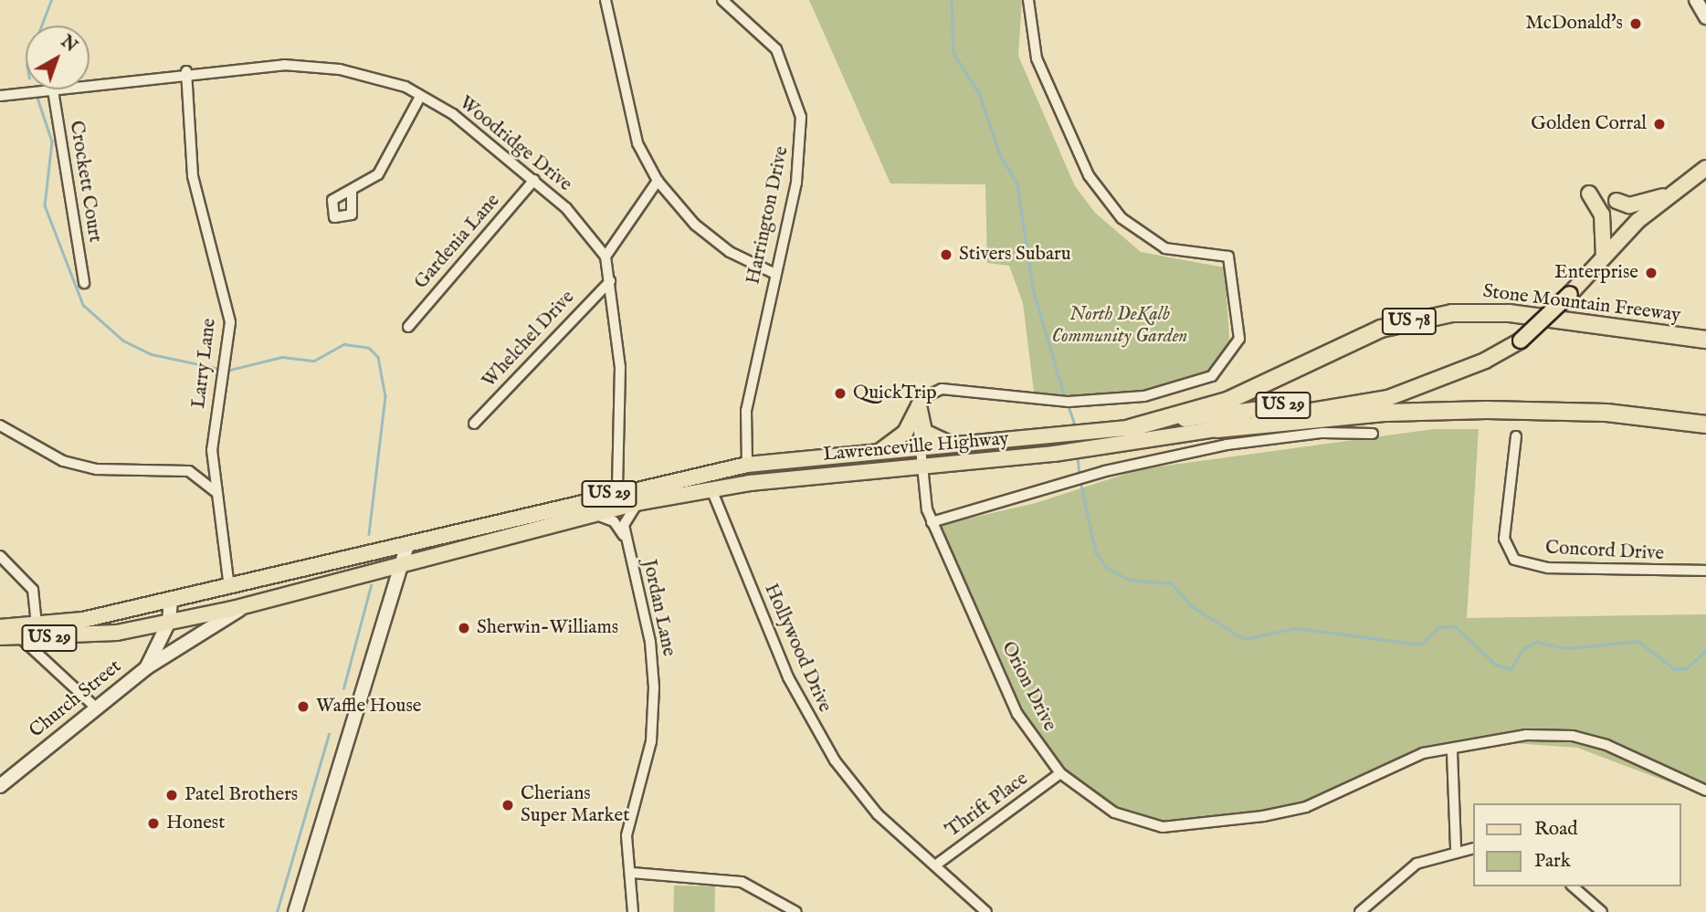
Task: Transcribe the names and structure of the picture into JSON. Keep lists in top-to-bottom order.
{
  "streets": {
    "highway": ["Stone Mountain Freeway", "US 78"],
    "main road": ["US 29", "Lawrenceville Highway", "Church Street"],
    "street": [
      "Woodridge Drive",
      "Crockett Court",
      "Harrington Drive",
      "Gardenia Lane",
      "Whelchel Drive",
      "Larry Lane",
      "Concord Drive",
      "Jordan Lane",
      "Hollywood Drive",
      "Orion Drive",
      "Thrift Place"
    ]
  },
  "crossings": [
    ["Woodridge Drive", "Gardenia Lane"],
    ["Woodridge Drive", "Whelchel Drive"],
    ["Woodridge Drive", "Larry Lane"],
    ["Woodridge Drive", "Lawrenceville Highway"],
    ["Harrington Drive", "Lawrenceville Highway"],
    ["Stone Mountain Freeway", "Lawrenceville Highway"],
    ["Larry Lane", "US 29"],
    ["US 29", "Lawrenceville Highway"],
    ["US 29", "Church Street"],
    ["Lawrenceville Highway", "Jordan Lane"],
    ["Lawrenceville Highway", "Hollywood Drive"],
    ["Lawrenceville Highway", "Orion Drive"],
    ["Hollywood Drive", "Thrift Place"],
    ["Orion Drive", "Thrift Place"]
  ],
  "parks": ["North DeKalb Community Garden"],
  "places": [
    "McDonald's",
    "Golden Corral",
    "Stivers Subaru",
    "Enterprise",
    "QuickTrip",
    "Sherwin-Williams",
    "Waffle House",
    "Patel Brothers",
    "Cherians Super Market",
    "Honest"
  ],
  "legend": ["Road", "Park"],
  "north": "top right"
}
